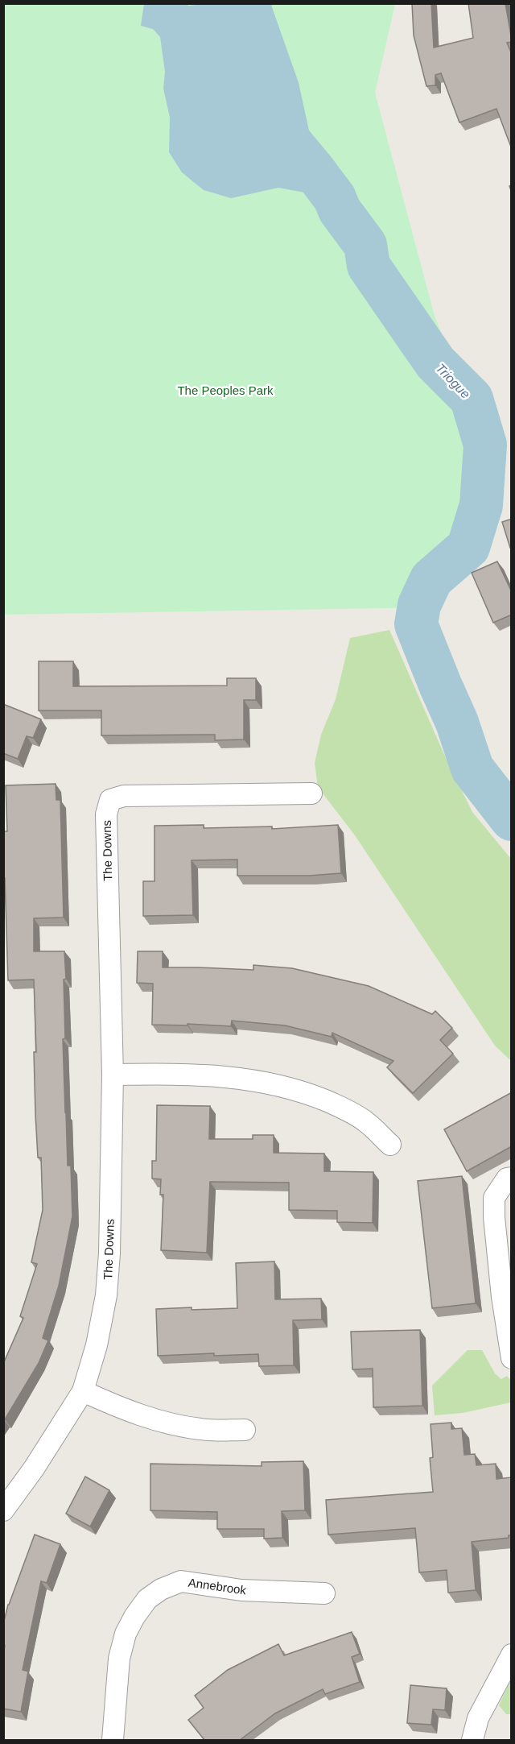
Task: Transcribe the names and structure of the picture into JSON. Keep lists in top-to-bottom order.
{
  "streets": {
    "street": ["The Downs", "Annebrook"]
  },
  "water": ["Triogue"],
  "parks": ["The Peoples Park"]
}
